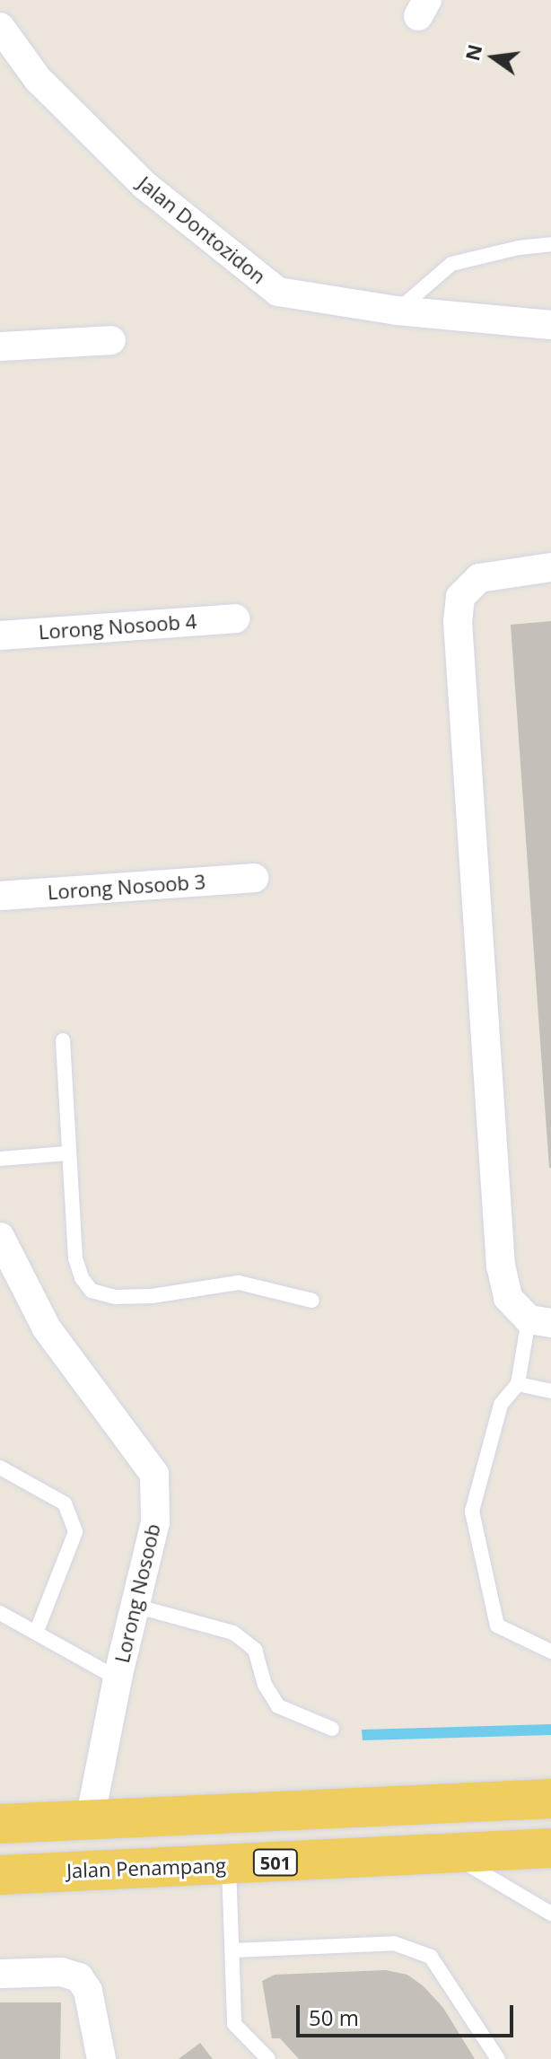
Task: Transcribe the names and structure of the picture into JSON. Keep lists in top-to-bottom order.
{
  "streets": {
    "main road": ["501", "Jalan Penampang"],
    "street": [
      "Jalan Dontozidon",
      "Lorong Nosoob 4",
      "Lorong Nosoob 3",
      "Lorong Nosoob"
    ]
  },
  "scale_bar": "50 m",
  "north": "left"
}
